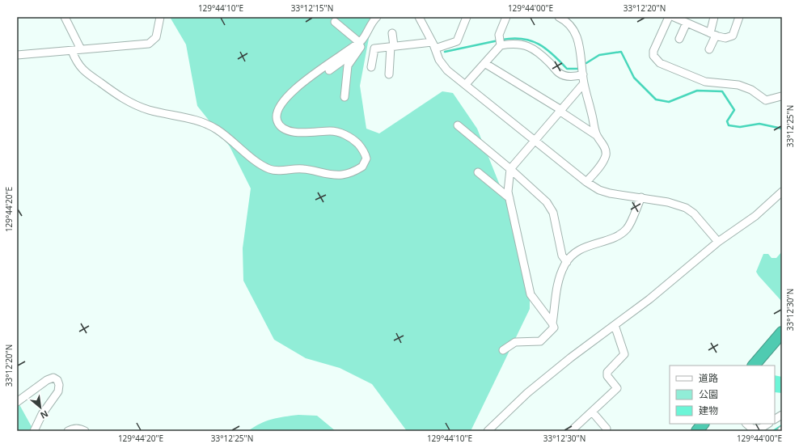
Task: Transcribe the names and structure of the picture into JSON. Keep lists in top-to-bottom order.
{
  "legend": ["道路", "公園", "建物"],
  "north": "bottom right",
  "coordinates": [
    "129°44'10\"E",
    "33°12'15\"N",
    "129°44'00\"E",
    "33°12'20\"N",
    "33°12'25\"N",
    "129°44'20\"E",
    "33°12'30\"N"
  ]
}
